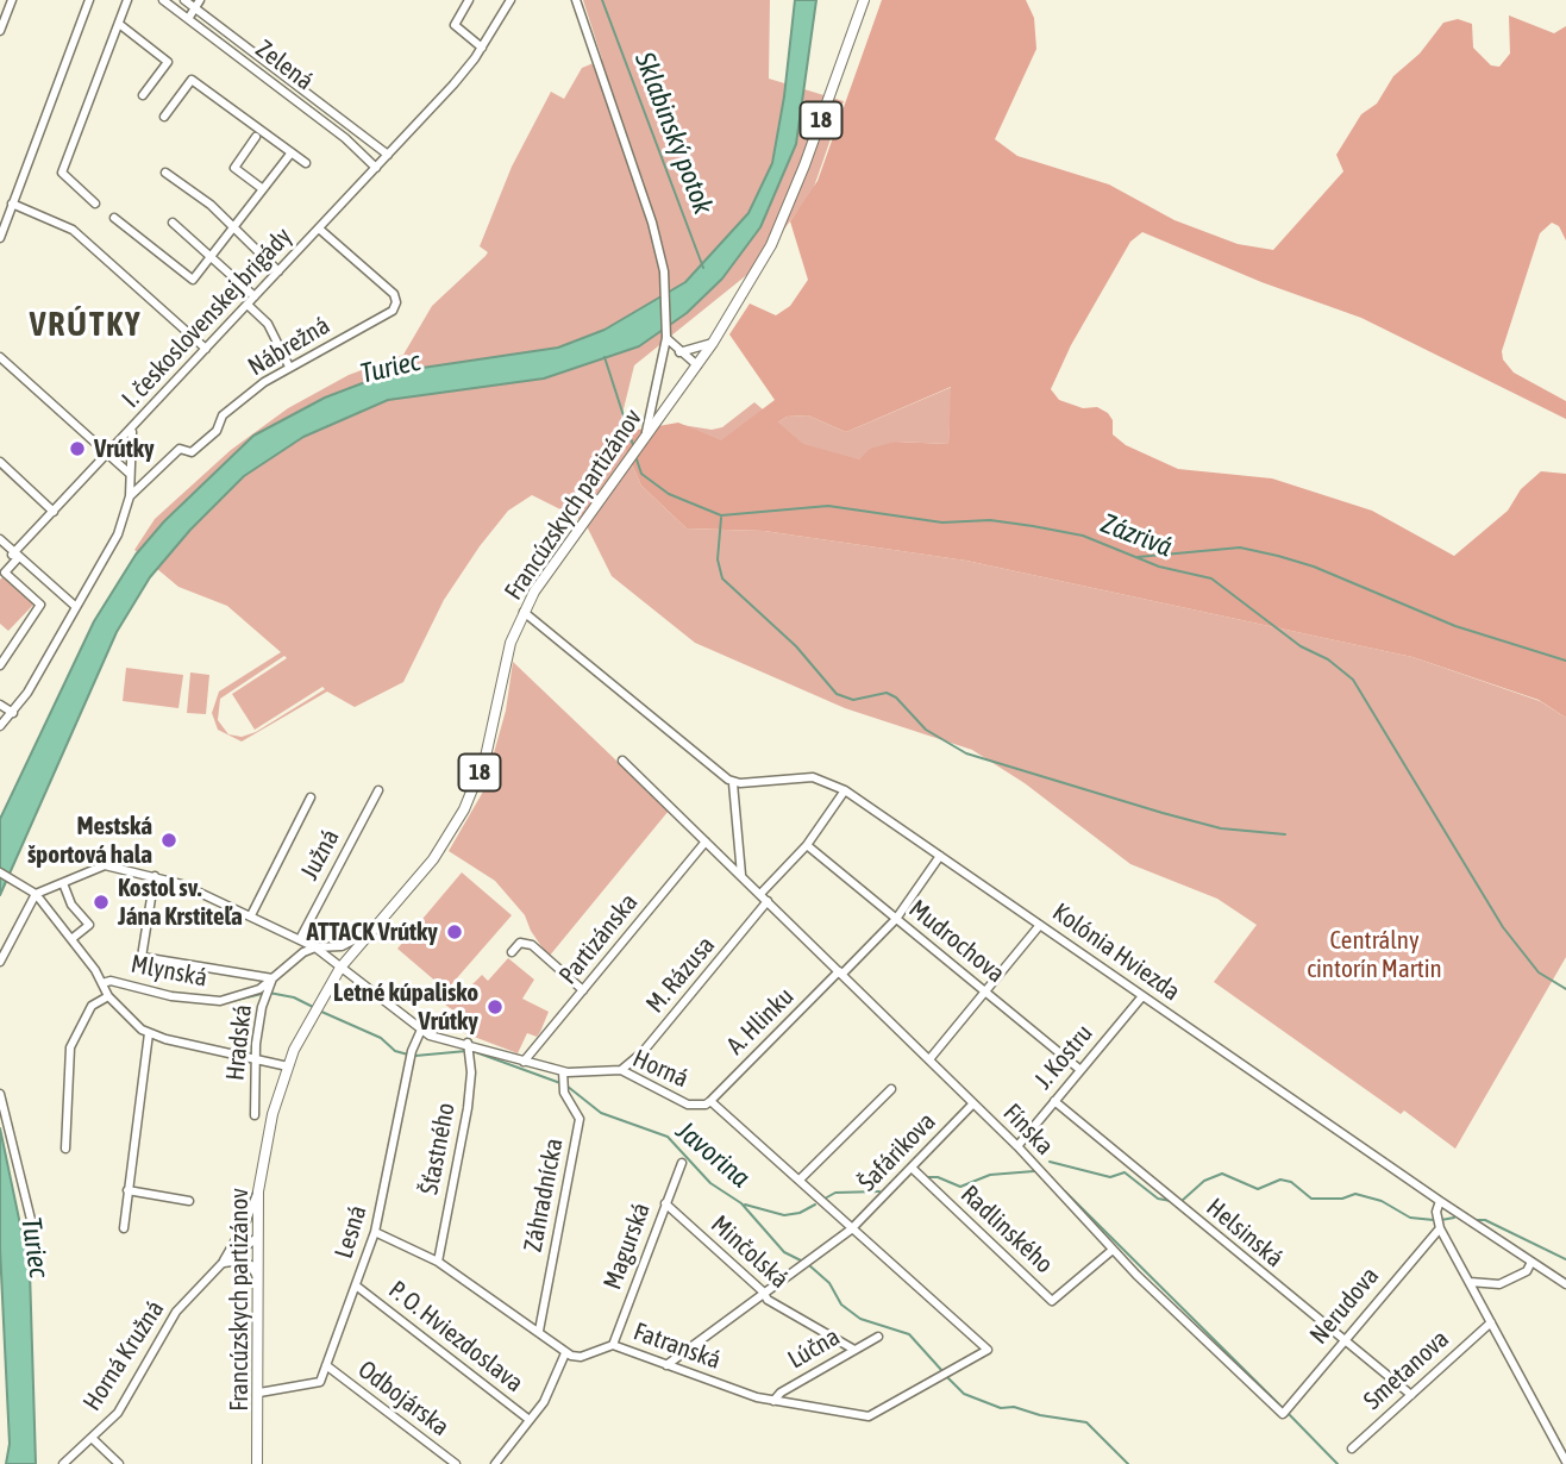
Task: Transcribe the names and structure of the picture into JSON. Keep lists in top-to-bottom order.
{
  "streets": {
    "main road": ["18", "Francúzskych partizánov"],
    "street": [
      "Zelená",
      "I. československej brigády",
      "Nábrežná",
      "Južná",
      "Partizánska",
      "Mudrochova",
      "Kolónia Hviezda",
      "Mlynská",
      "M. Rázusa",
      "A. Hlinku",
      "Hradská",
      "J. Kostru",
      "Horná",
      "Fínska",
      "Šťastného",
      "Šafárikova",
      "Záhradnícka",
      "Radlinského",
      "Lesná",
      "Helsinská",
      "Magurská",
      "Minčolská",
      "Nerudova",
      "P. O. Hviezdoslava",
      "Fatranská",
      "Lúčna",
      "Horná Kružná",
      "Smetanova",
      "Odbojárska"
    ]
  },
  "crossings": [
    ["Zelená", "I. československej brigády"],
    ["I. československej brigády", "Nábrežná"],
    ["Francúzskych partizánov", "Horná"],
    ["Francúzskych partizánov", "Horná Kružná"],
    ["Južná", "Horná"],
    ["Partizánska", "Horná"],
    ["Partizánska", "Fínska"],
    ["Mudrochova", "A. Hlinku"],
    ["Mudrochova", "J. Kostru"],
    ["Kolónia Hviezda", "A. Hlinku"],
    ["Kolónia Hviezda", "J. Kostru"],
    ["Mlynská", "Hradská"],
    ["M. Rázusa", "Horná"],
    ["M. Rázusa", "Fínska"],
    ["A. Hlinku", "Horná"],
    ["A. Hlinku", "Fínska"],
    ["Hradská", "Horná"],
    ["J. Kostru", "Fínska"],
    ["J. Kostru", "Helsinská"],
    ["Horná", "Šťastného"],
    ["Horná", "Šafárikova"],
    ["Horná", "Záhradnícka"],
    ["Horná", "Lesná"],
    ["Horná", "Fatranská"],
    ["Fínska", "Šafárikova"],
    ["Fínska", "Radlinského"],
    ["Fínska", "Nerudova"],
    ["Šafárikova", "Radlinského"],
    ["Šafárikova", "Minčolská"],
    ["Šafárikova", "Fatranská"],
    ["Lesná", "P. O. Hviezdoslava"],
    ["Lesná", "Odbojárska"],
    ["Helsinská", "Nerudova"],
    ["Helsinská", "Smetanova"],
    ["Magurská", "Minčolská"],
    ["Magurská", "Fatranská"],
    ["Minčolská", "Lúčna"],
    ["Fatranská", "Lúčna"]
  ],
  "districts": ["VRÚTKY"],
  "water": [
    "Sklabinský potok",
    "Turiec",
    "Zázrivá",
    "Javorina"
  ],
  "parks": ["Centrálny cintorín Martin"],
  "places": [
    "Vrútky",
    "Mestská športová hala",
    "Kostol sv. Jána Krstiteľa",
    "ATTACK Vrútky",
    "Letné kúpalisko Vrútky"
  ]
}
